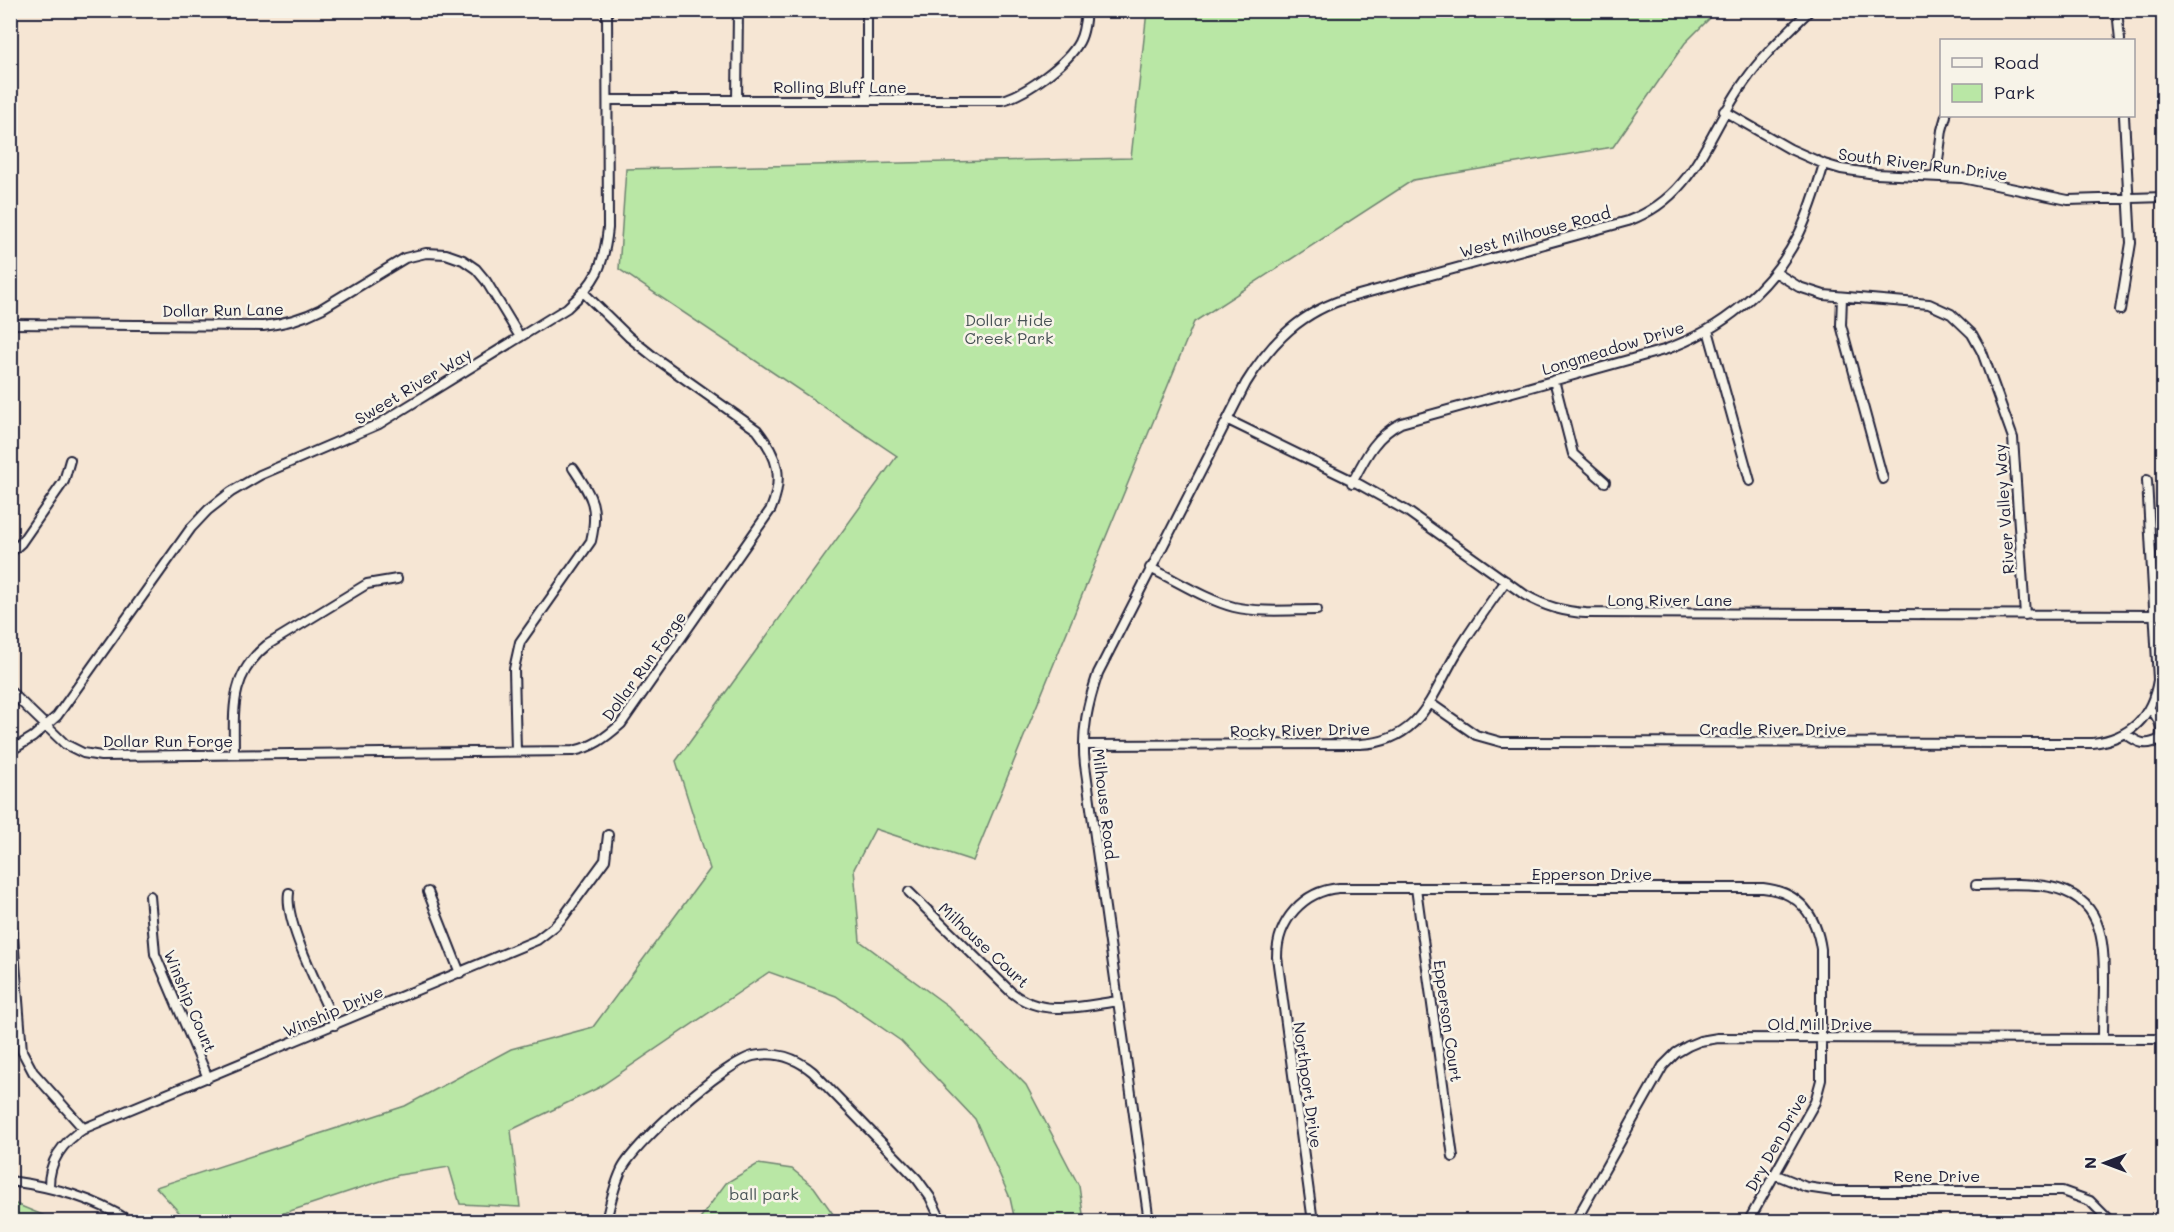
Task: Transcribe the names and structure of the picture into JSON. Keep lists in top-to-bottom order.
{
  "streets": {
    "street": [
      "Rolling Bluff Lane",
      "South River Run Drive",
      "West Milhouse Road",
      "Dollar Run Lane",
      "Longmeadow Drive",
      "Sweet River Way",
      "River Valley Way",
      "Long River Lane",
      "Dollar Run Forge",
      "Cradle River Drive",
      "Rocky River Drive",
      "Milhouse Road",
      "Epperson Drive",
      "Milhouse Court",
      "Winship Court",
      "Winship Drive",
      "Epperson Court",
      "Old Mill Drive",
      "Northport Drive",
      "Dry Den Drive",
      "Rene Drive"
    ]
  },
  "crossings": [
    ["Rolling Bluff Lane", "Sweet River Way"],
    ["South River Run Drive", "West Milhouse Road"],
    ["South River Run Drive", "Longmeadow Drive"],
    ["West Milhouse Road", "Long River Lane"],
    ["West Milhouse Road", "Milhouse Road"],
    ["Dollar Run Lane", "Sweet River Way"],
    ["Longmeadow Drive", "River Valley Way"],
    ["Longmeadow Drive", "Long River Lane"],
    ["Sweet River Way", "Dollar Run Forge"],
    ["River Valley Way", "Long River Lane"],
    ["Long River Lane", "Cradle River Drive"],
    ["Long River Lane", "Rocky River Drive"],
    ["Long River Lane", "Milhouse Road"],
    ["Cradle River Drive", "Rocky River Drive"],
    ["Rocky River Drive", "Milhouse Road"],
    ["Milhouse Road", "Milhouse Court"],
    ["Epperson Drive", "Epperson Court"],
    ["Epperson Drive", "Old Mill Drive"],
    ["Epperson Drive", "Northport Drive"],
    ["Epperson Drive", "Dry Den Drive"],
    ["Winship Court", "Winship Drive"],
    ["Old Mill Drive", "Dry Den Drive"],
    ["Dry Den Drive", "Rene Drive"]
  ],
  "parks": ["Dollar Hide Creek Park", "ball park"],
  "legend": ["Road", "Park"],
  "north": "left"
}
